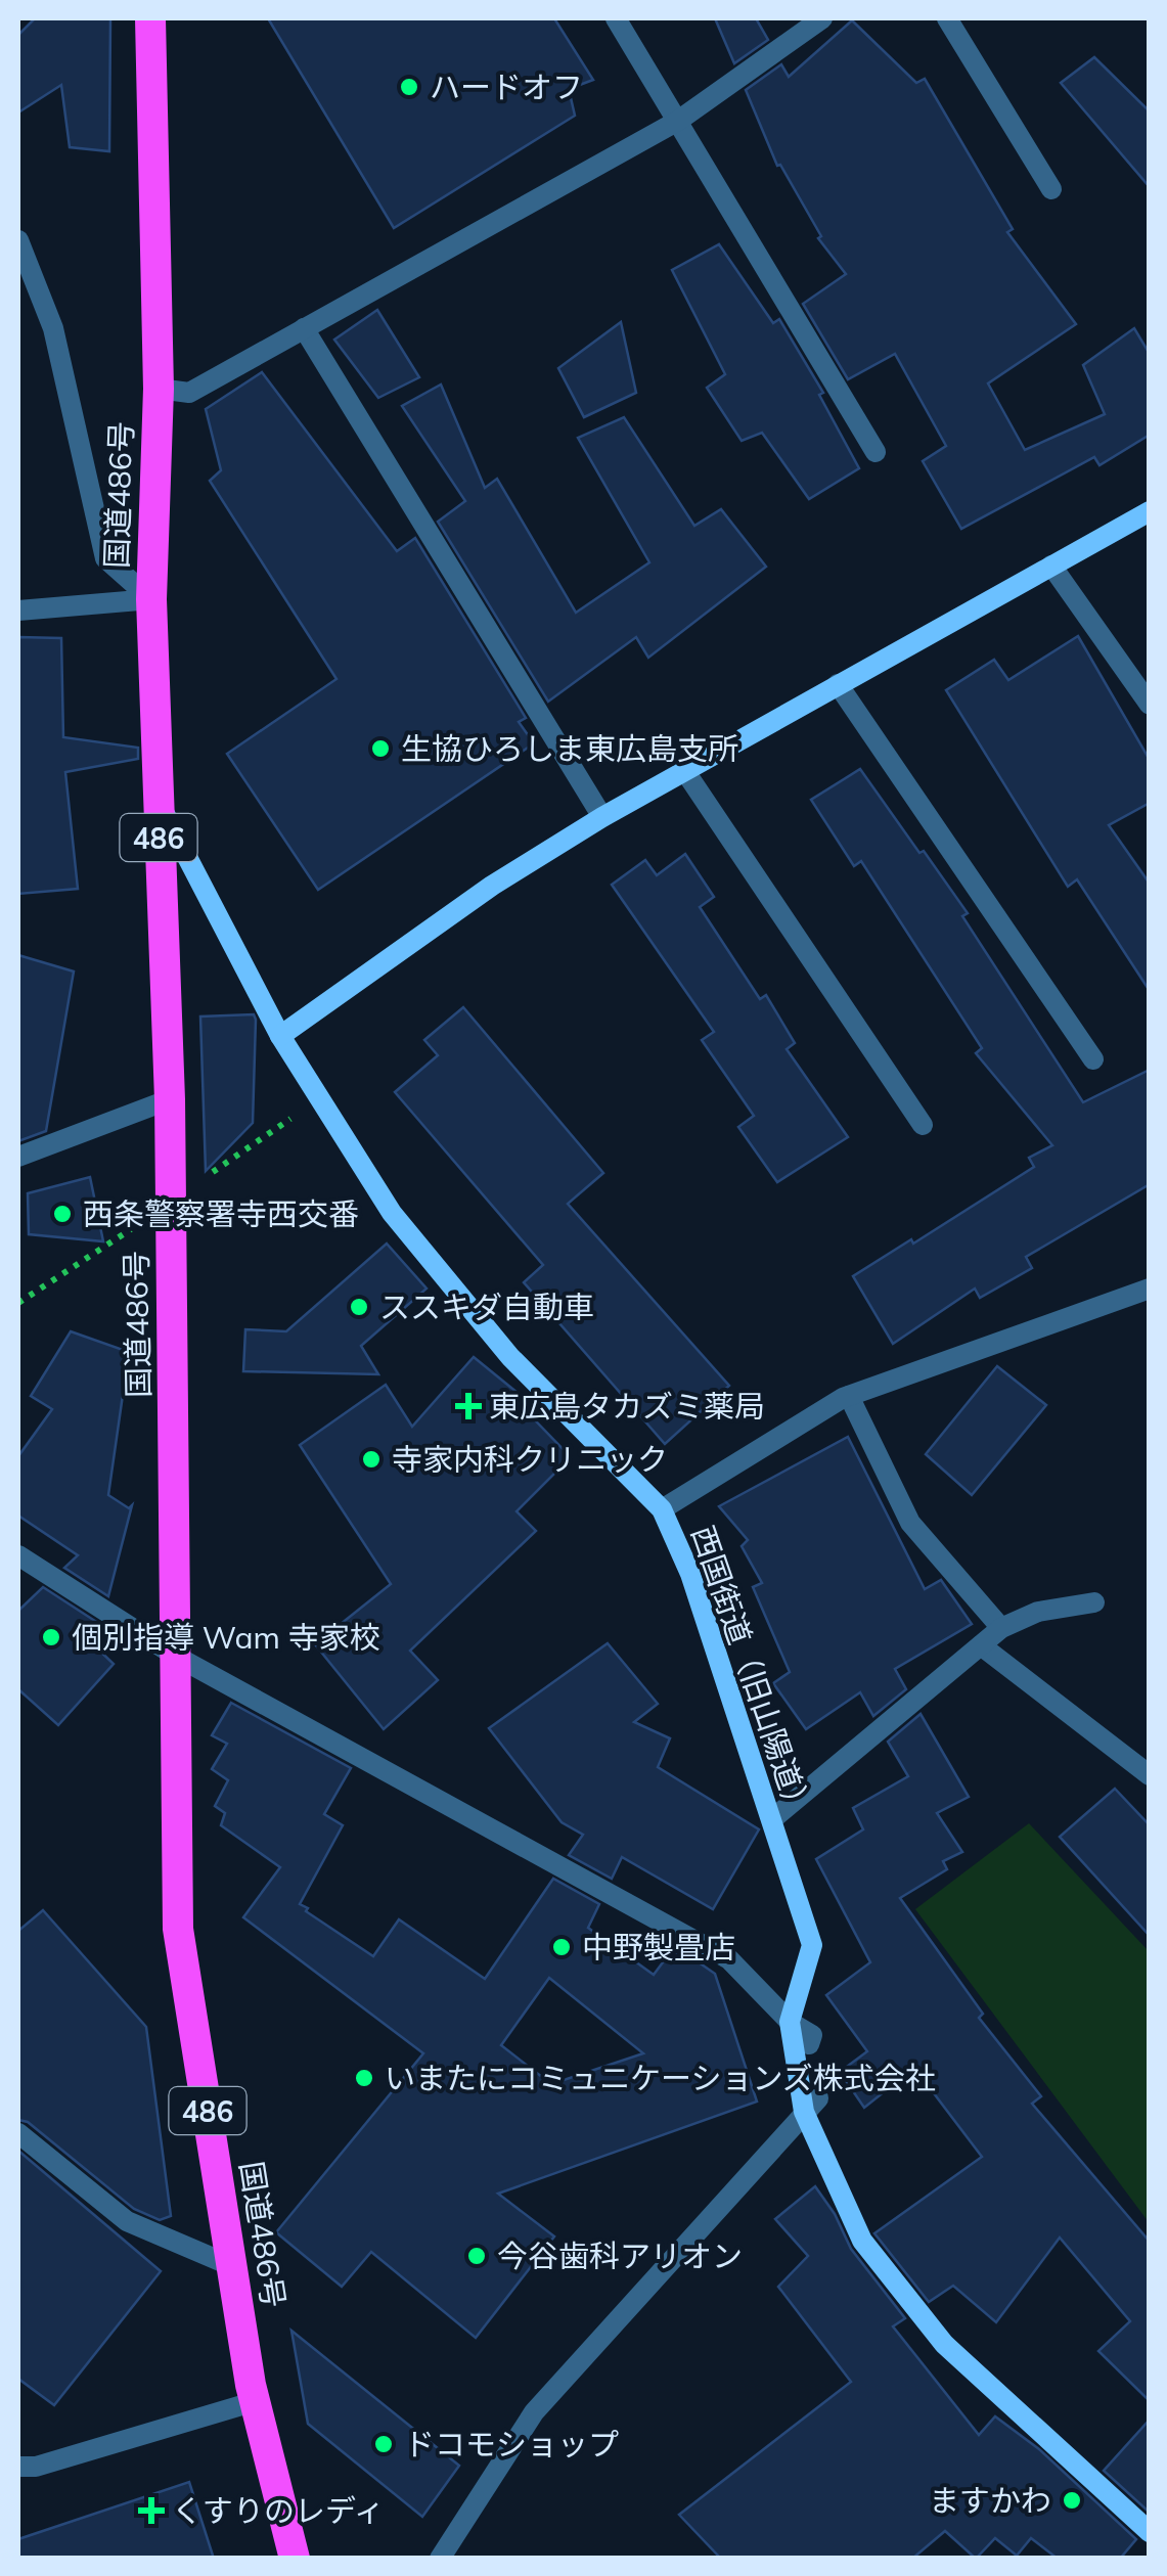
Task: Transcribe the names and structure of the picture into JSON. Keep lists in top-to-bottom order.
{
  "streets": {
    "highway": ["国道486号", "486"],
    "street": ["西国街道（旧山陽道）"]
  },
  "crossings": [
    ["国道486号", "西国街道（旧山陽道）"]
  ],
  "places": {
    "other": [
      "ハードオフ",
      "生協ひろしま東広島支所",
      "西条警察署寺西交番",
      "ススキダ自動車",
      "寺家内科クリニック",
      "個別指導 Wam 寺家校",
      "中野製畳店",
      "いまたにコミュニケーションズ株式会社",
      "今谷歯科アリオン",
      "ドコモショップ",
      "ますかわ"
    ],
    "health": ["東広島タカズミ薬局", "くすりのレディ"]
  }
}
